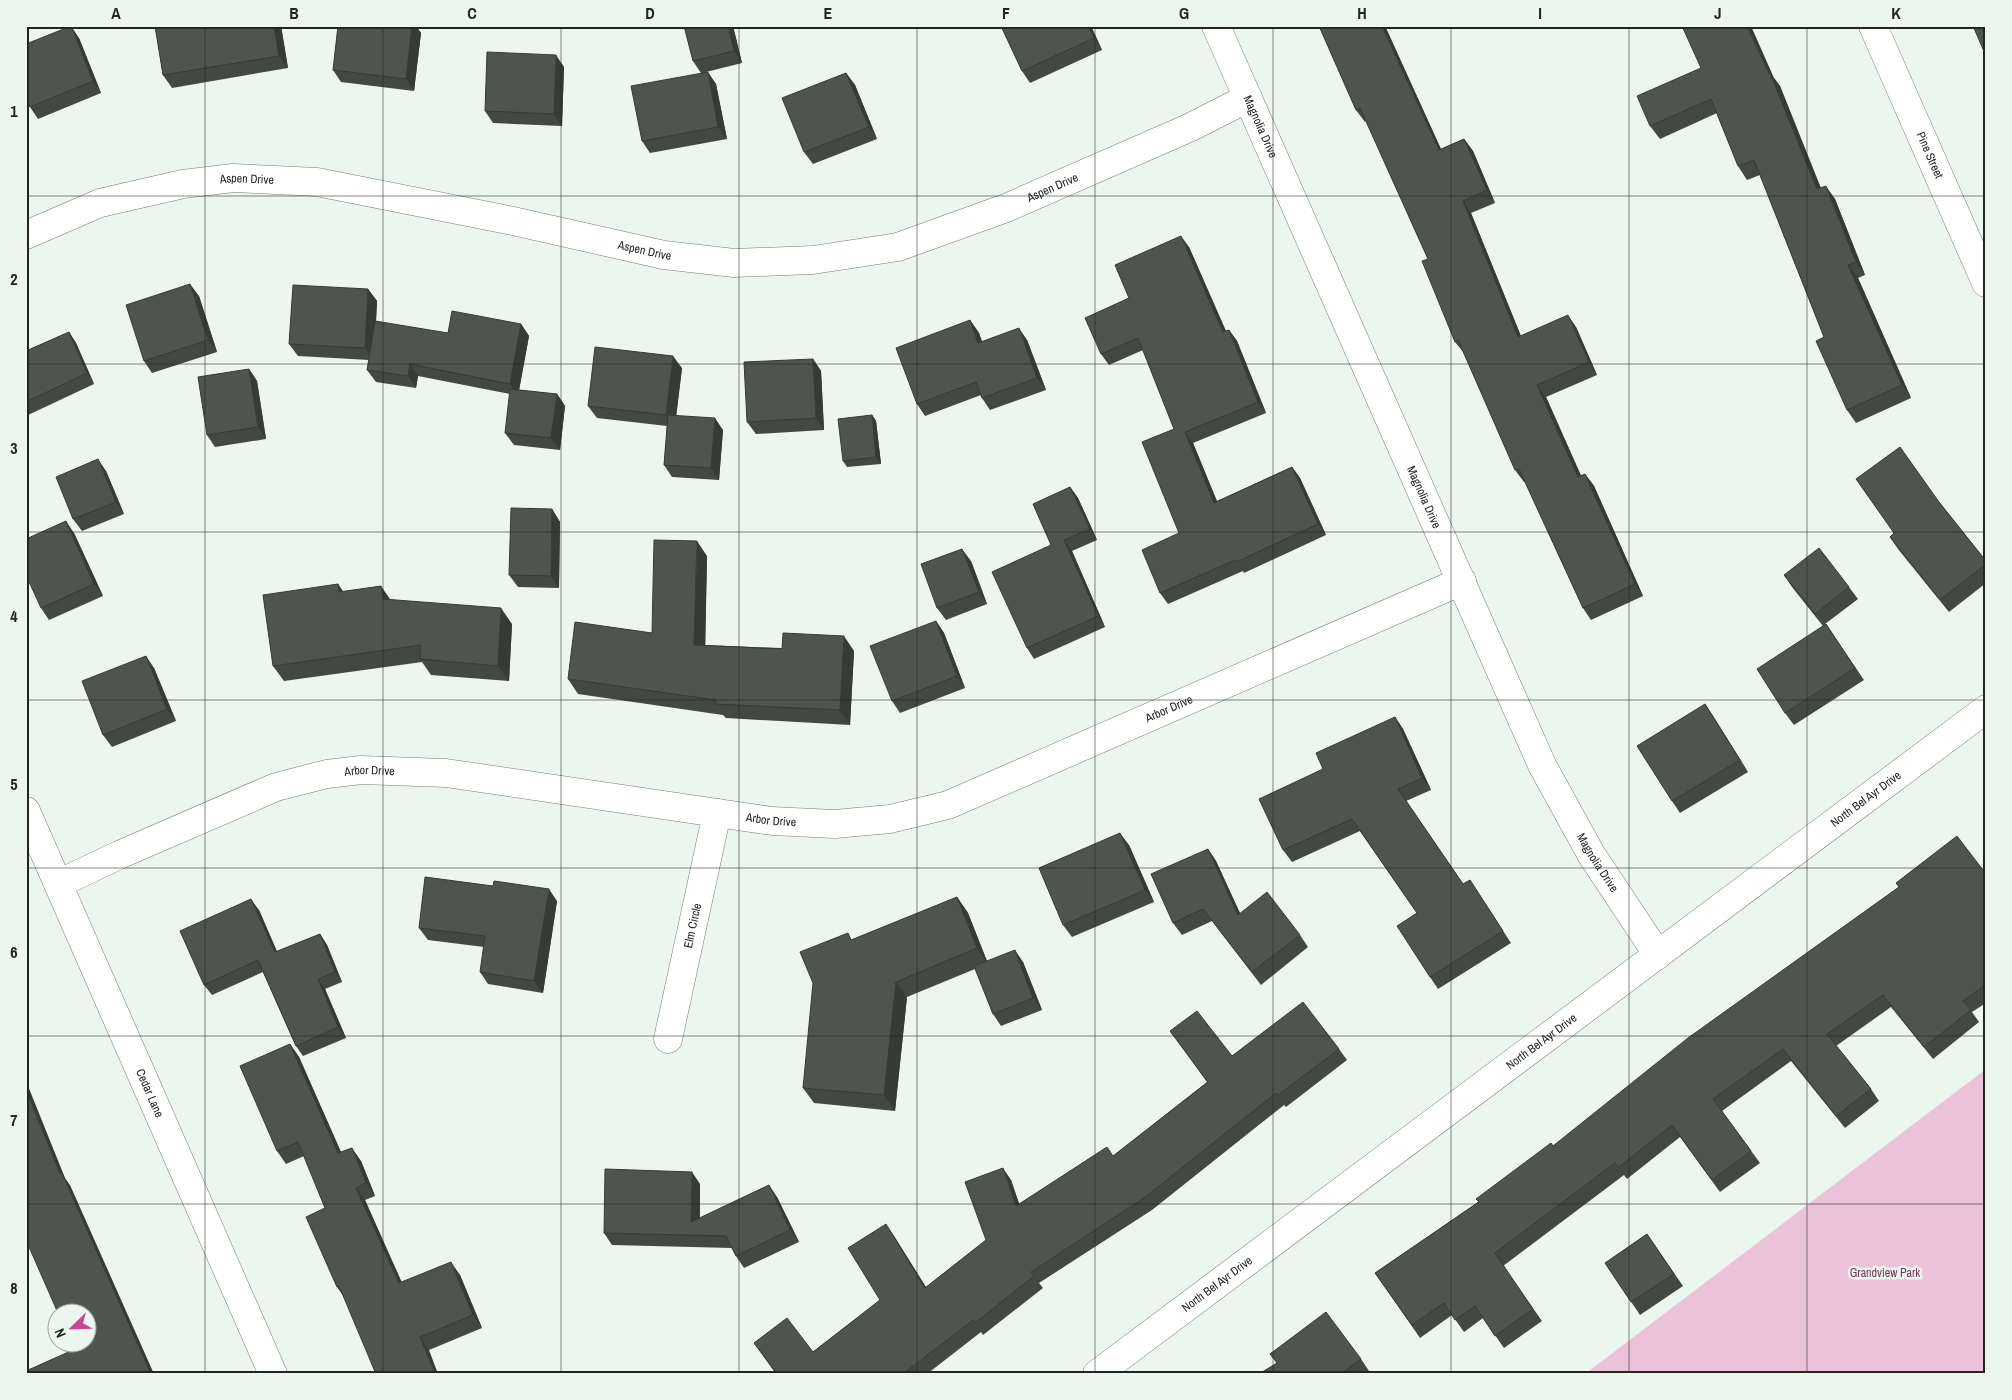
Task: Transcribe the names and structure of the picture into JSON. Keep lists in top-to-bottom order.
{
  "streets": {
    "street": [
      "Magnolia Drive",
      "Pine Street",
      "Aspen Drive",
      "Arbor Drive",
      "North Bel Ayr Drive",
      "Elm Circle",
      "Cedar Lane"
    ]
  },
  "crossings": [
    ["Magnolia Drive", "Aspen Drive"],
    ["Magnolia Drive", "Arbor Drive"],
    ["Magnolia Drive", "North Bel Ayr Drive"],
    ["Arbor Drive", "Elm Circle"],
    ["Arbor Drive", "Cedar Lane"]
  ],
  "parks": ["Grandview Park"],
  "north": "bottom left",
  "grid": {
    "columns": [
      "A",
      "B",
      "C",
      "D",
      "E",
      "F",
      "G",
      "H",
      "I",
      "J",
      "K"
    ],
    "rows": [
      "1",
      "2",
      "3",
      "4",
      "5",
      "6",
      "7",
      "8"
    ]
  }
}
